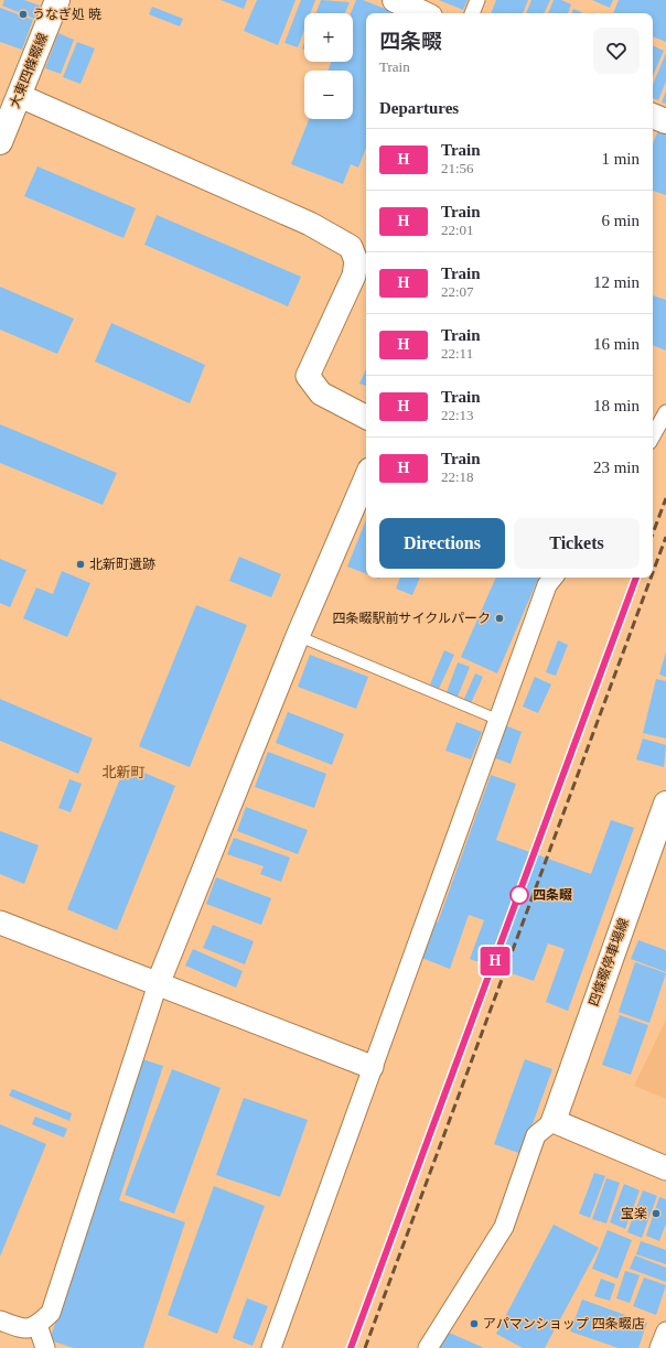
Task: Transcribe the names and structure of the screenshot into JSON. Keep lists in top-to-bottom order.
{
  "streets": {
    "main road": ["大東四條畷線", "四條畷停車場線"]
  },
  "districts": ["北新町"],
  "places": [
    "うなぎ処 暁",
    "北新町遺跡",
    "四条畷駅前サイクルパーク",
    "四条畷",
    "宝楽",
    "アパマンショップ 四条畷店"
  ],
  "page": {
    "on_map": "H",
    "map_buttons": ["+", "−"],
    "heading": [
      ["四条畷", "Train"],
      "Departures"
    ],
    "list": [
      {
        "mark": "H",
        "name": "Train",
        "note": "21:56",
        "value": "1 min"
      },
      {
        "mark": "H",
        "name": "Train",
        "note": "22:01",
        "value": "6 min"
      },
      {
        "mark": "H",
        "name": "Train",
        "note": "22:07",
        "value": "12 min"
      },
      {
        "mark": "H",
        "name": "Train",
        "note": "22:11",
        "value": "16 min"
      },
      {
        "mark": "H",
        "name": "Train",
        "note": "22:13",
        "value": "18 min"
      },
      {
        "mark": "H",
        "name": "Train",
        "note": "22:18",
        "value": "23 min"
      }
    ],
    "buttons": ["Directions", "Tickets"]
  }
}
